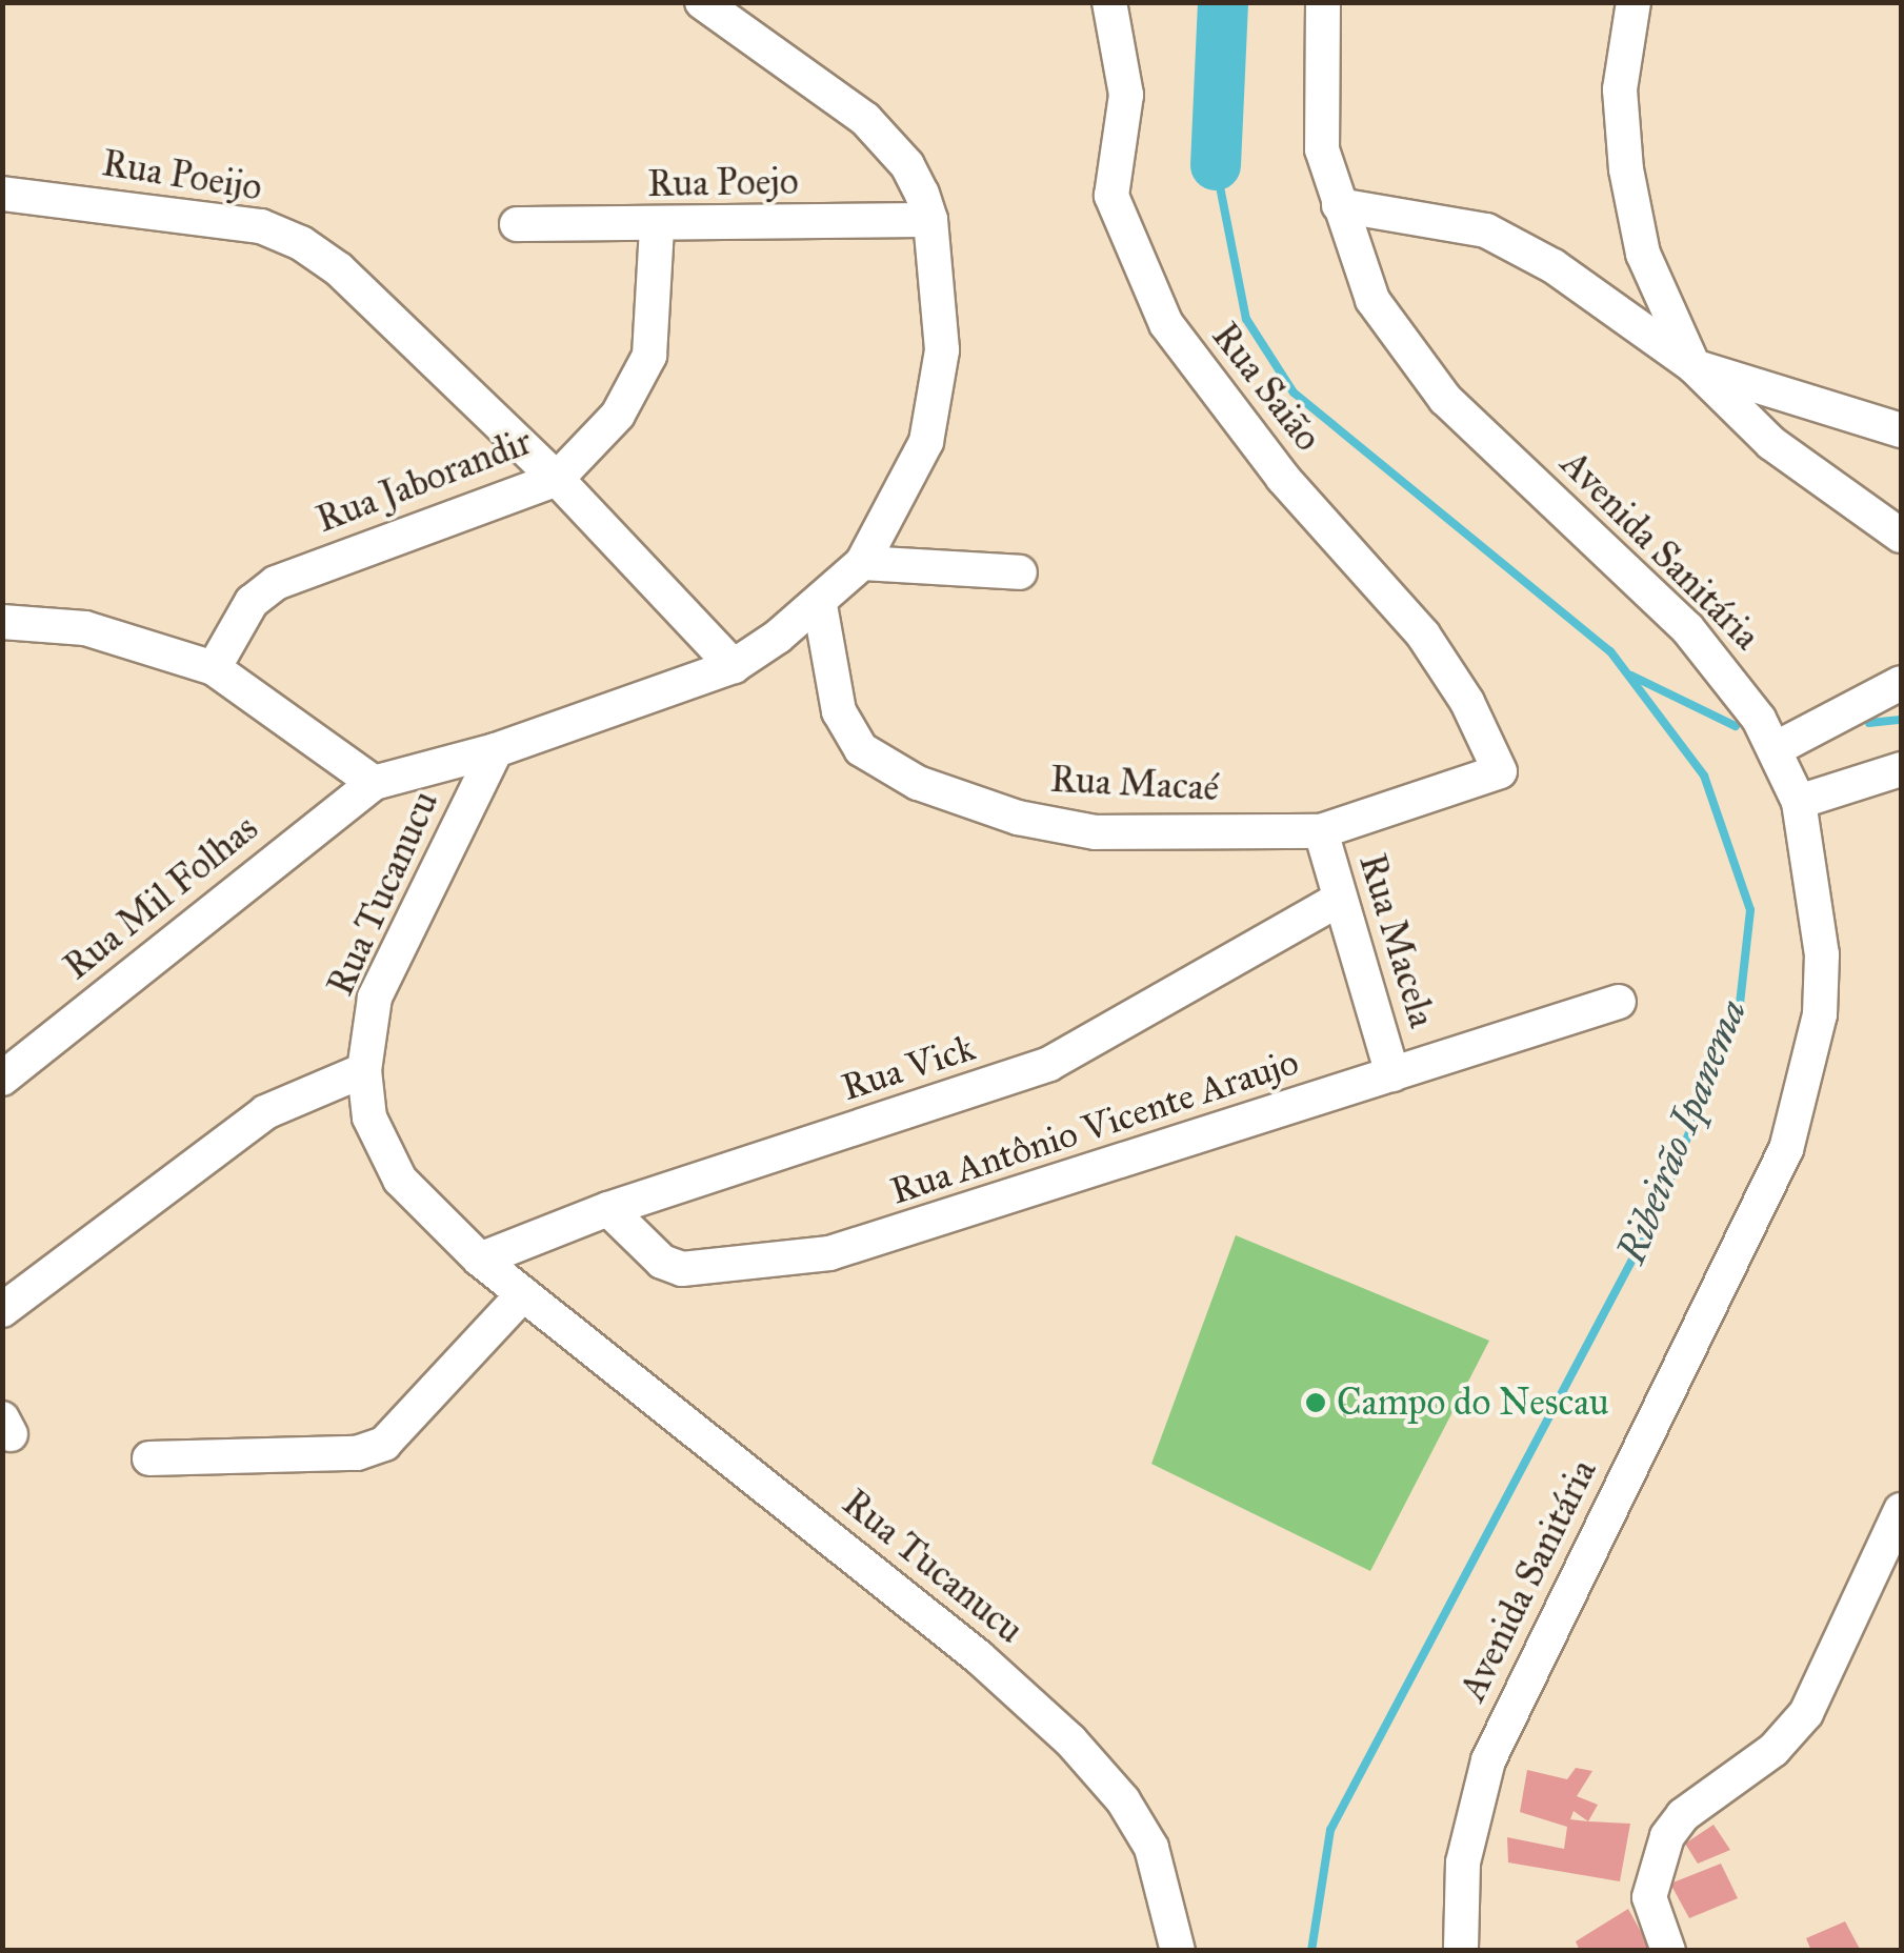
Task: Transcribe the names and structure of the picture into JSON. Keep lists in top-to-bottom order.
{
  "streets": {
    "street": [
      "Rua Poeijo",
      "Rua Poejo",
      "Rua Saião",
      "Rua Jaborandir",
      "Avenida Sanitária",
      "Rua Macaé",
      "Rua Tucanucu",
      "Rua Mil Folhas",
      "Rua Macela",
      "Rua Vick",
      "Rua Antônio Vicente Araujo"
    ]
  },
  "crossings": [
    ["Rua Poeijo", "Rua Jaborandir"],
    ["Rua Poejo", "Rua Jaborandir"],
    ["Rua Saião", "Rua Macaé"],
    ["Rua Macaé", "Rua Macela"],
    ["Rua Tucanucu", "Rua Vick"],
    ["Rua Macela", "Rua Vick"],
    ["Rua Macela", "Rua Antônio Vicente Araujo"],
    ["Rua Vick", "Rua Antônio Vicente Araujo"]
  ],
  "water": ["Ribeirão Ipanema"],
  "places": ["Campo do Nescau"]
}
